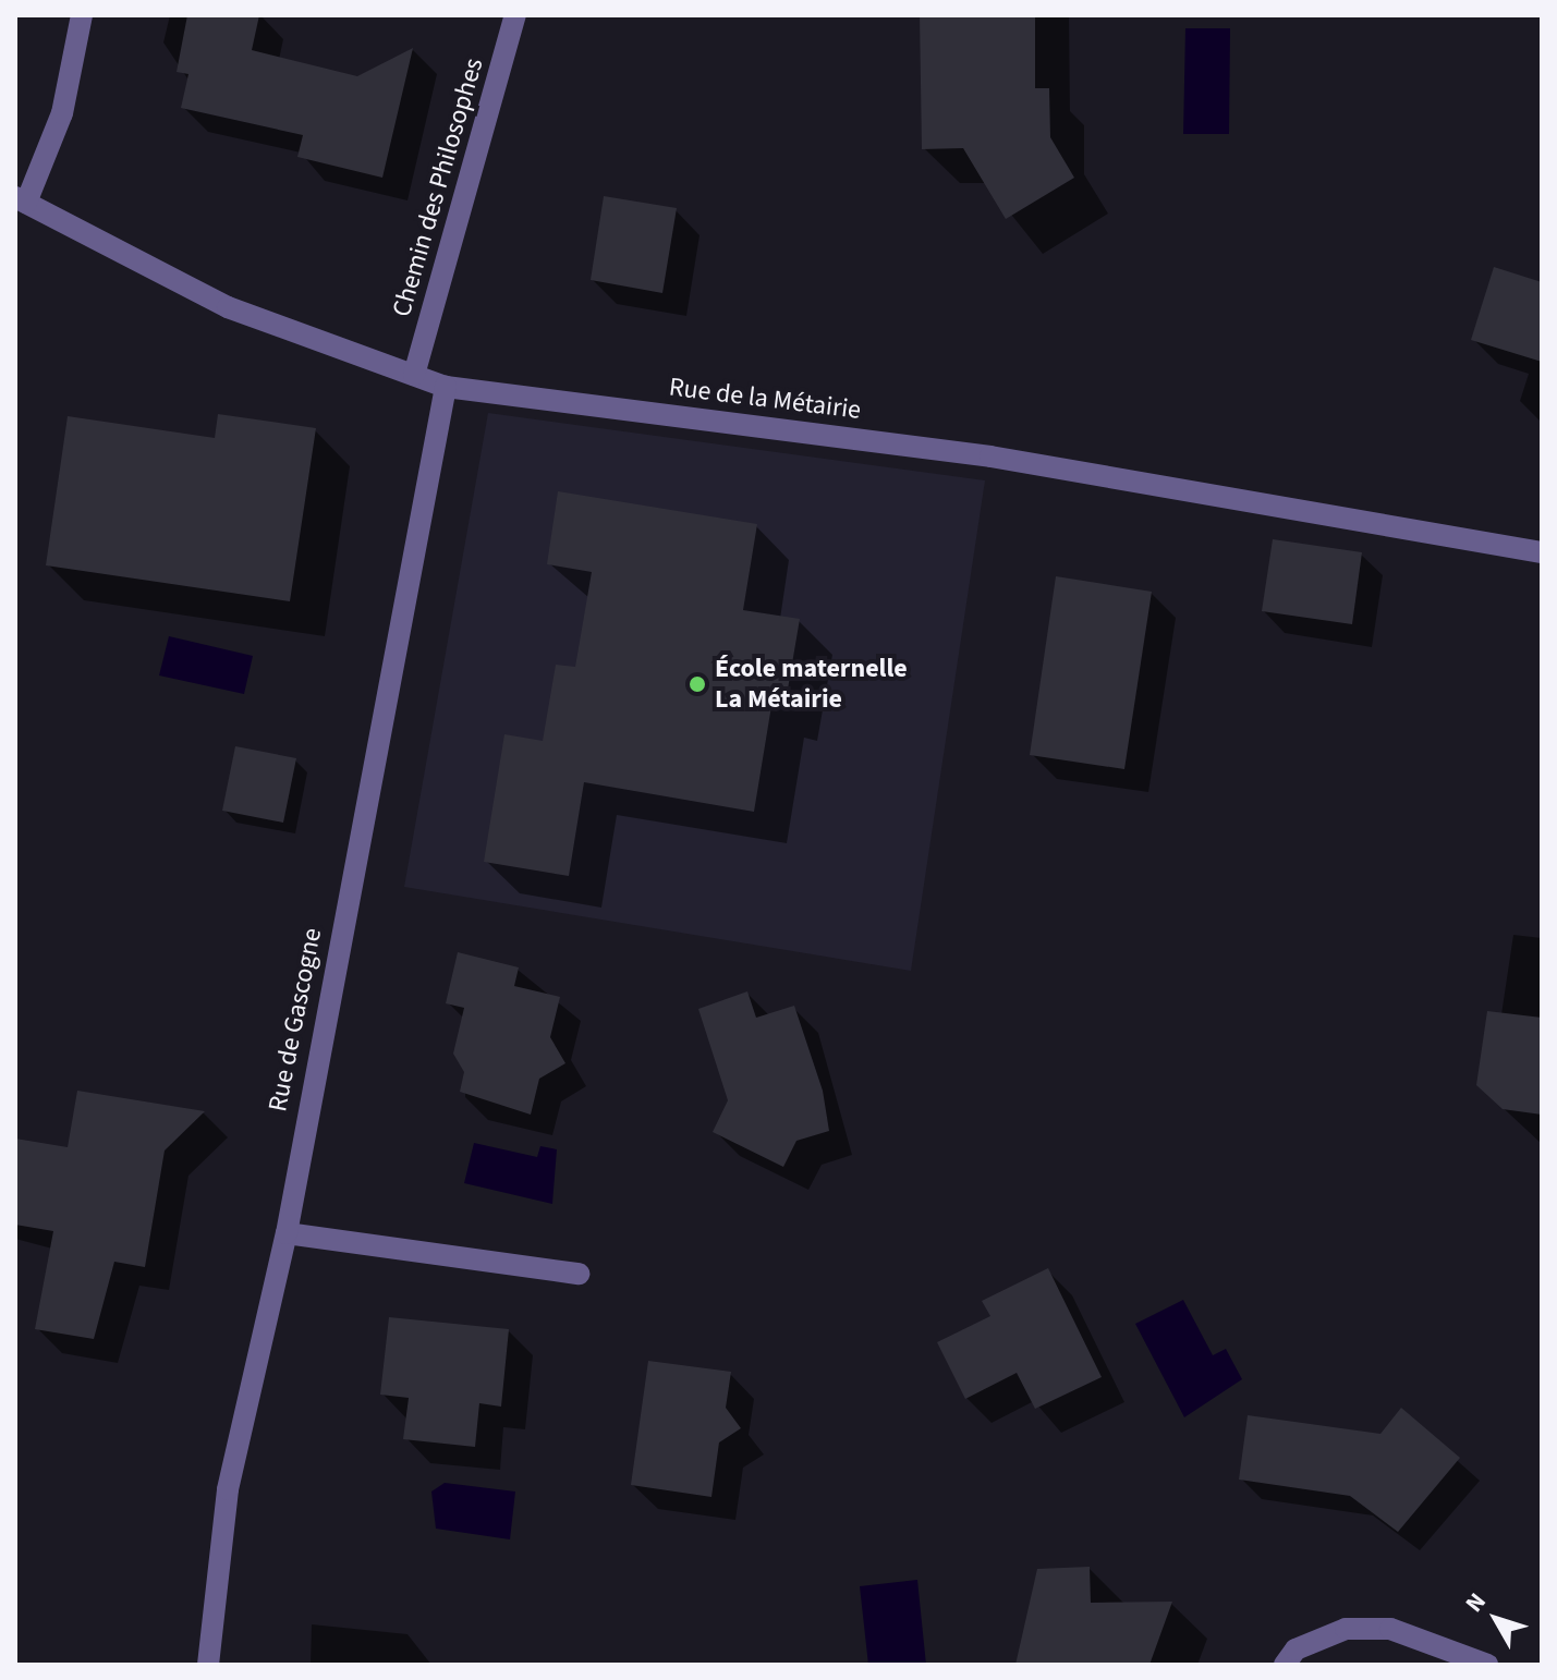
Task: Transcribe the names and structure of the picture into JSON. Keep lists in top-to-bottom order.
{
  "streets": {
    "street": ["Chemin des Philosophes", "Rue de la Métairie", "Rue de Gascogne"]
  },
  "crossings": [
    ["Chemin des Philosophes", "Rue de la Métairie"],
    ["Rue de la Métairie", "Rue de Gascogne"]
  ],
  "places": ["École maternelle La Métairie"],
  "north": "top left"
}
